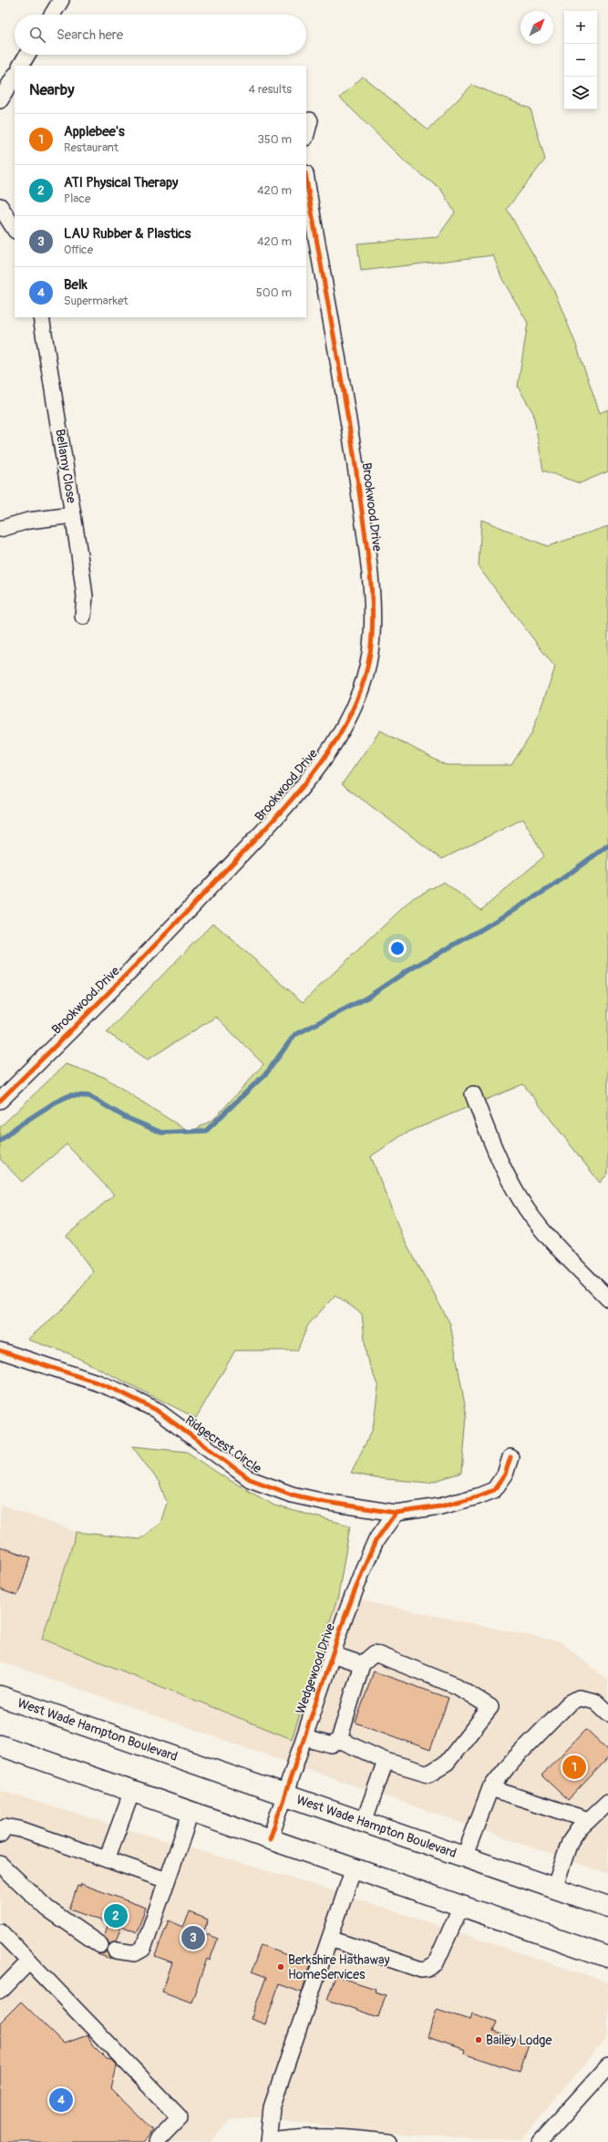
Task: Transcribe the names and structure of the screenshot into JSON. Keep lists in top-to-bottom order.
{
  "streets": {
    "main road": ["West Wade Hampton Boulevard"],
    "street": [
      "Bellamy Close",
      "Brookwood Drive",
      "Ridgecrest Circle",
      "Wedgewood Drive"
    ]
  },
  "crossings": [
    ["Ridgecrest Circle", "Wedgewood Drive"],
    ["Wedgewood Drive", "West Wade Hampton Boulevard"]
  ],
  "places": ["Berkshire Hathaway HomeServices", "Bailey Lodge"],
  "north": "top right",
  "page": {
    "map_buttons": ["+", "−"],
    "search": "Search here",
    "heading": ["Nearby", "4 results"],
    "list": [
      {
        "mark": "1",
        "name": "Applebee's",
        "note": "Restaurant",
        "value": "350 m"
      },
      {
        "mark": "2",
        "name": "ATI Physical Therapy",
        "note": "Place",
        "value": "420 m"
      },
      {
        "mark": "3",
        "name": "LAU Rubber & Plastics",
        "note": "Office",
        "value": "420 m"
      },
      {
        "mark": "4",
        "name": "Belk",
        "note": "Supermarket",
        "value": "500 m"
      }
    ],
    "pins": [
      "1",
      "2",
      "3",
      "4"
    ]
  }
}
